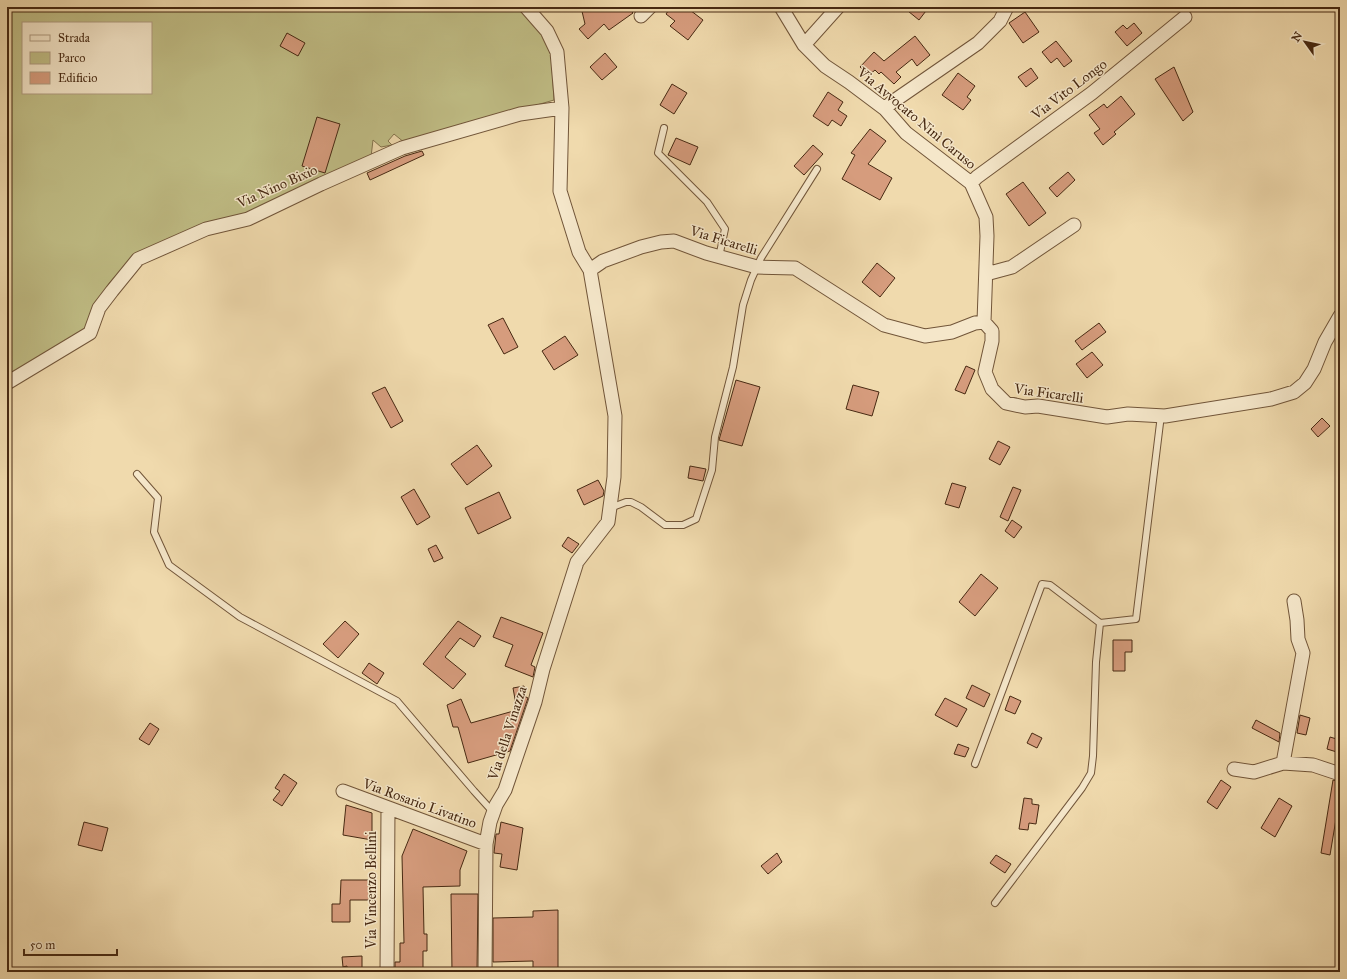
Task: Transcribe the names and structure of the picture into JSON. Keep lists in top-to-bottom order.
{
  "streets": {
    "street": [
      "Via Vito Longo",
      "Via Avvocato Ninì Caruso",
      "Via Nino Bixio",
      "Via Ficarelli",
      "Via della Vinazza",
      "Via Rosario Livatino",
      "Via Vincenzo Bellini"
    ]
  },
  "crossings": [
    ["Via Vito Longo", "Via Avvocato Ninì Caruso"],
    ["Via Avvocato Ninì Caruso", "Via Ficarelli"],
    ["Via Ficarelli", "Via della Vinazza"],
    ["Via della Vinazza", "Via Rosario Livatino"],
    ["Via Rosario Livatino", "Via Vincenzo Bellini"]
  ],
  "legend": ["Strada", "Parco", "Edificio"],
  "scale_bar": "50 m",
  "north": "top left"
}
